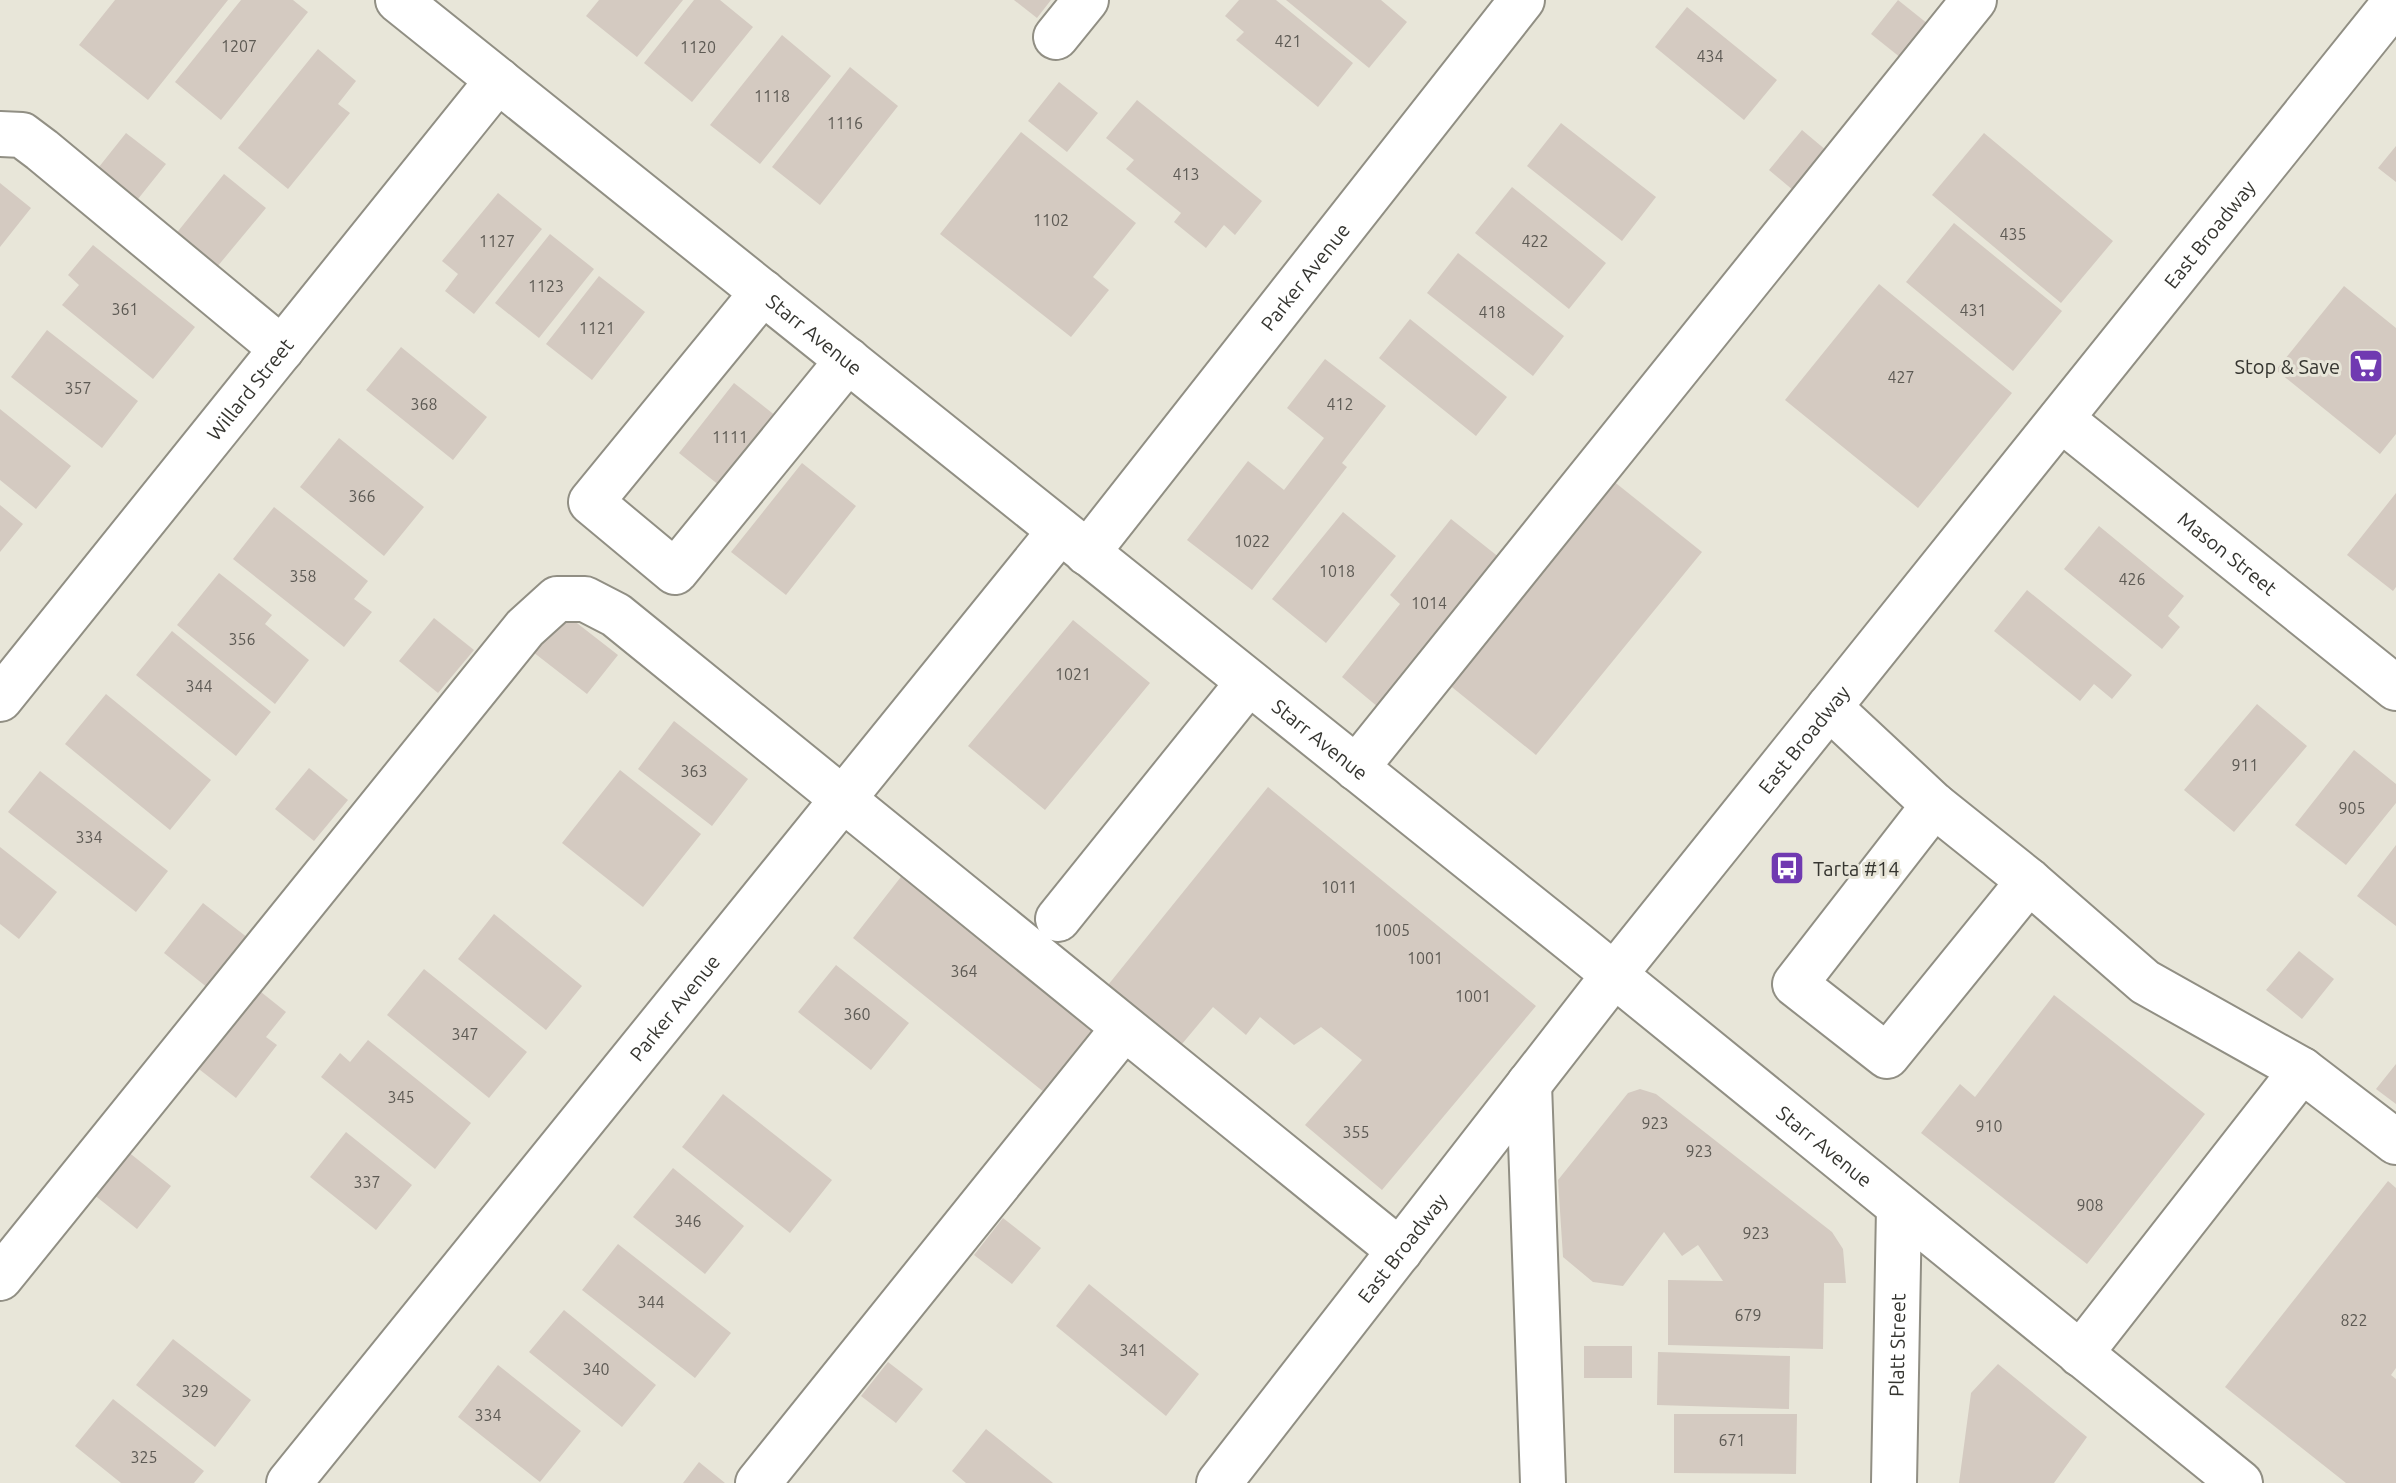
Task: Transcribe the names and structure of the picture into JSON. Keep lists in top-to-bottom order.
{
  "streets": {
    "street": [
      "East Broadway",
      "Parker Avenue",
      "Starr Avenue",
      "Willard Street",
      "Mason Street",
      "Platt Street"
    ]
  },
  "crossings": [
    ["East Broadway", "Starr Avenue"],
    ["East Broadway", "Mason Street"],
    ["Parker Avenue", "Starr Avenue"],
    ["Starr Avenue", "Willard Street"],
    ["Starr Avenue", "Platt Street"]
  ],
  "places": {
    "supermarket": ["Stop & Save"],
    "bus stop": ["Tarta #14"]
  },
  "house_numbers": [
    "421",
    "1207",
    "1120",
    "434",
    "1118",
    "1116",
    "413",
    "1102",
    "435",
    "1127",
    "422",
    "1123",
    "361",
    "431",
    "418",
    "1121",
    "427",
    "357",
    "368",
    "412",
    "1111",
    "366",
    "1022",
    "1018",
    "358",
    "426",
    "1014",
    "356",
    "1021",
    "344",
    "911",
    "363",
    "905",
    "334",
    "1011",
    "1005",
    "1001",
    "364",
    "1001",
    "360",
    "347",
    "345",
    "923",
    "910",
    "355",
    "923",
    "337",
    "908",
    "346",
    "923",
    "344",
    "679",
    "822",
    "341",
    "340",
    "329",
    "334",
    "671",
    "325"
  ]
}
